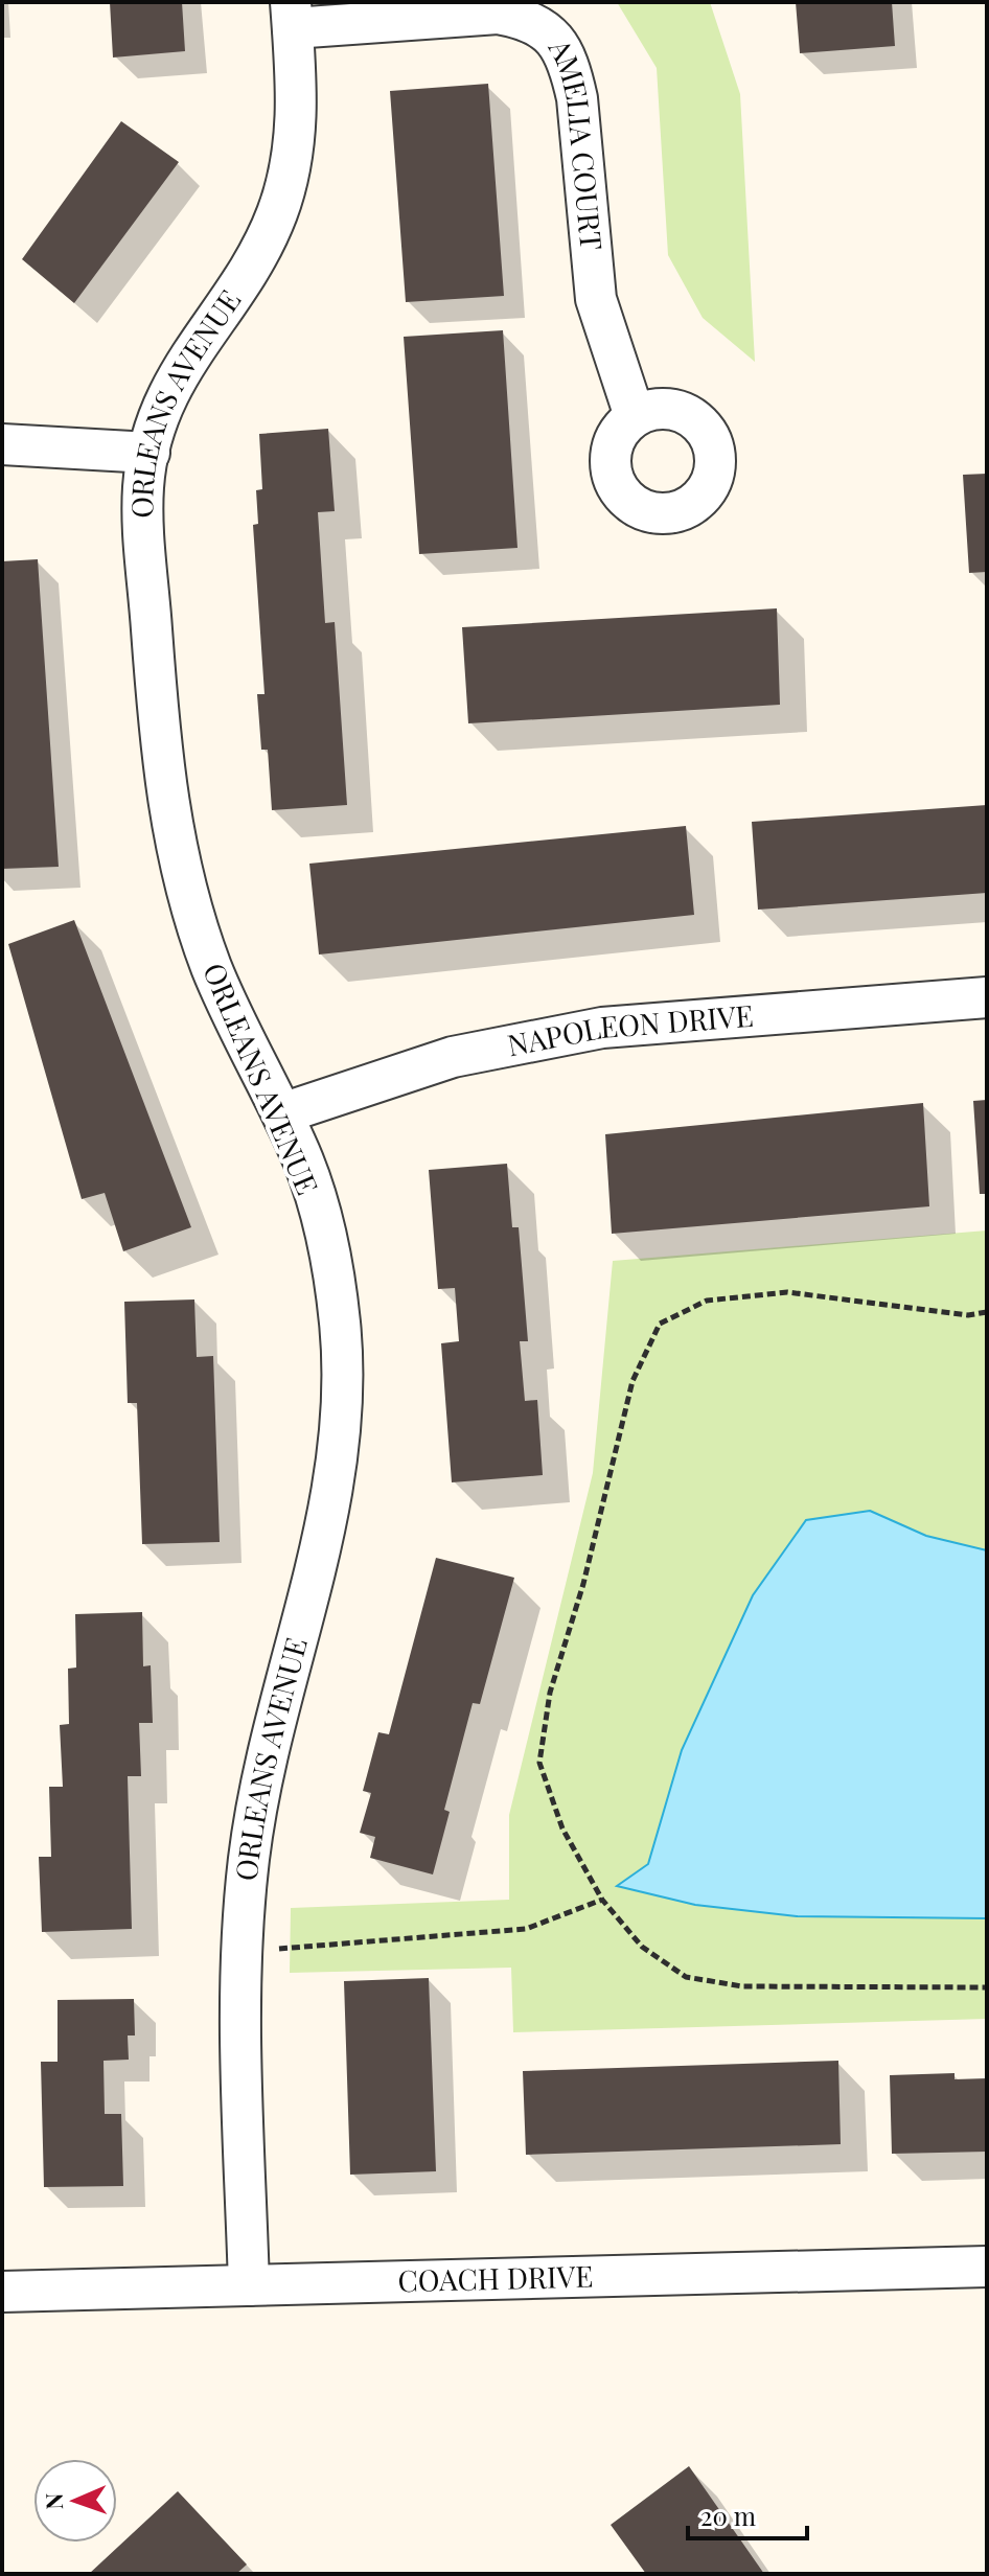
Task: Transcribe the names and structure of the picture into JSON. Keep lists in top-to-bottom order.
{
  "streets": {
    "street": [
      "AMELIA COURT",
      "ORLEANS AVENUE",
      "NAPOLEON DRIVE",
      "COACH DRIVE"
    ]
  },
  "crossings": [
    ["AMELIA COURT", "ORLEANS AVENUE"],
    ["ORLEANS AVENUE", "NAPOLEON DRIVE"],
    ["ORLEANS AVENUE", "COACH DRIVE"]
  ],
  "scale_bar": "20 m",
  "north": "left"
}
